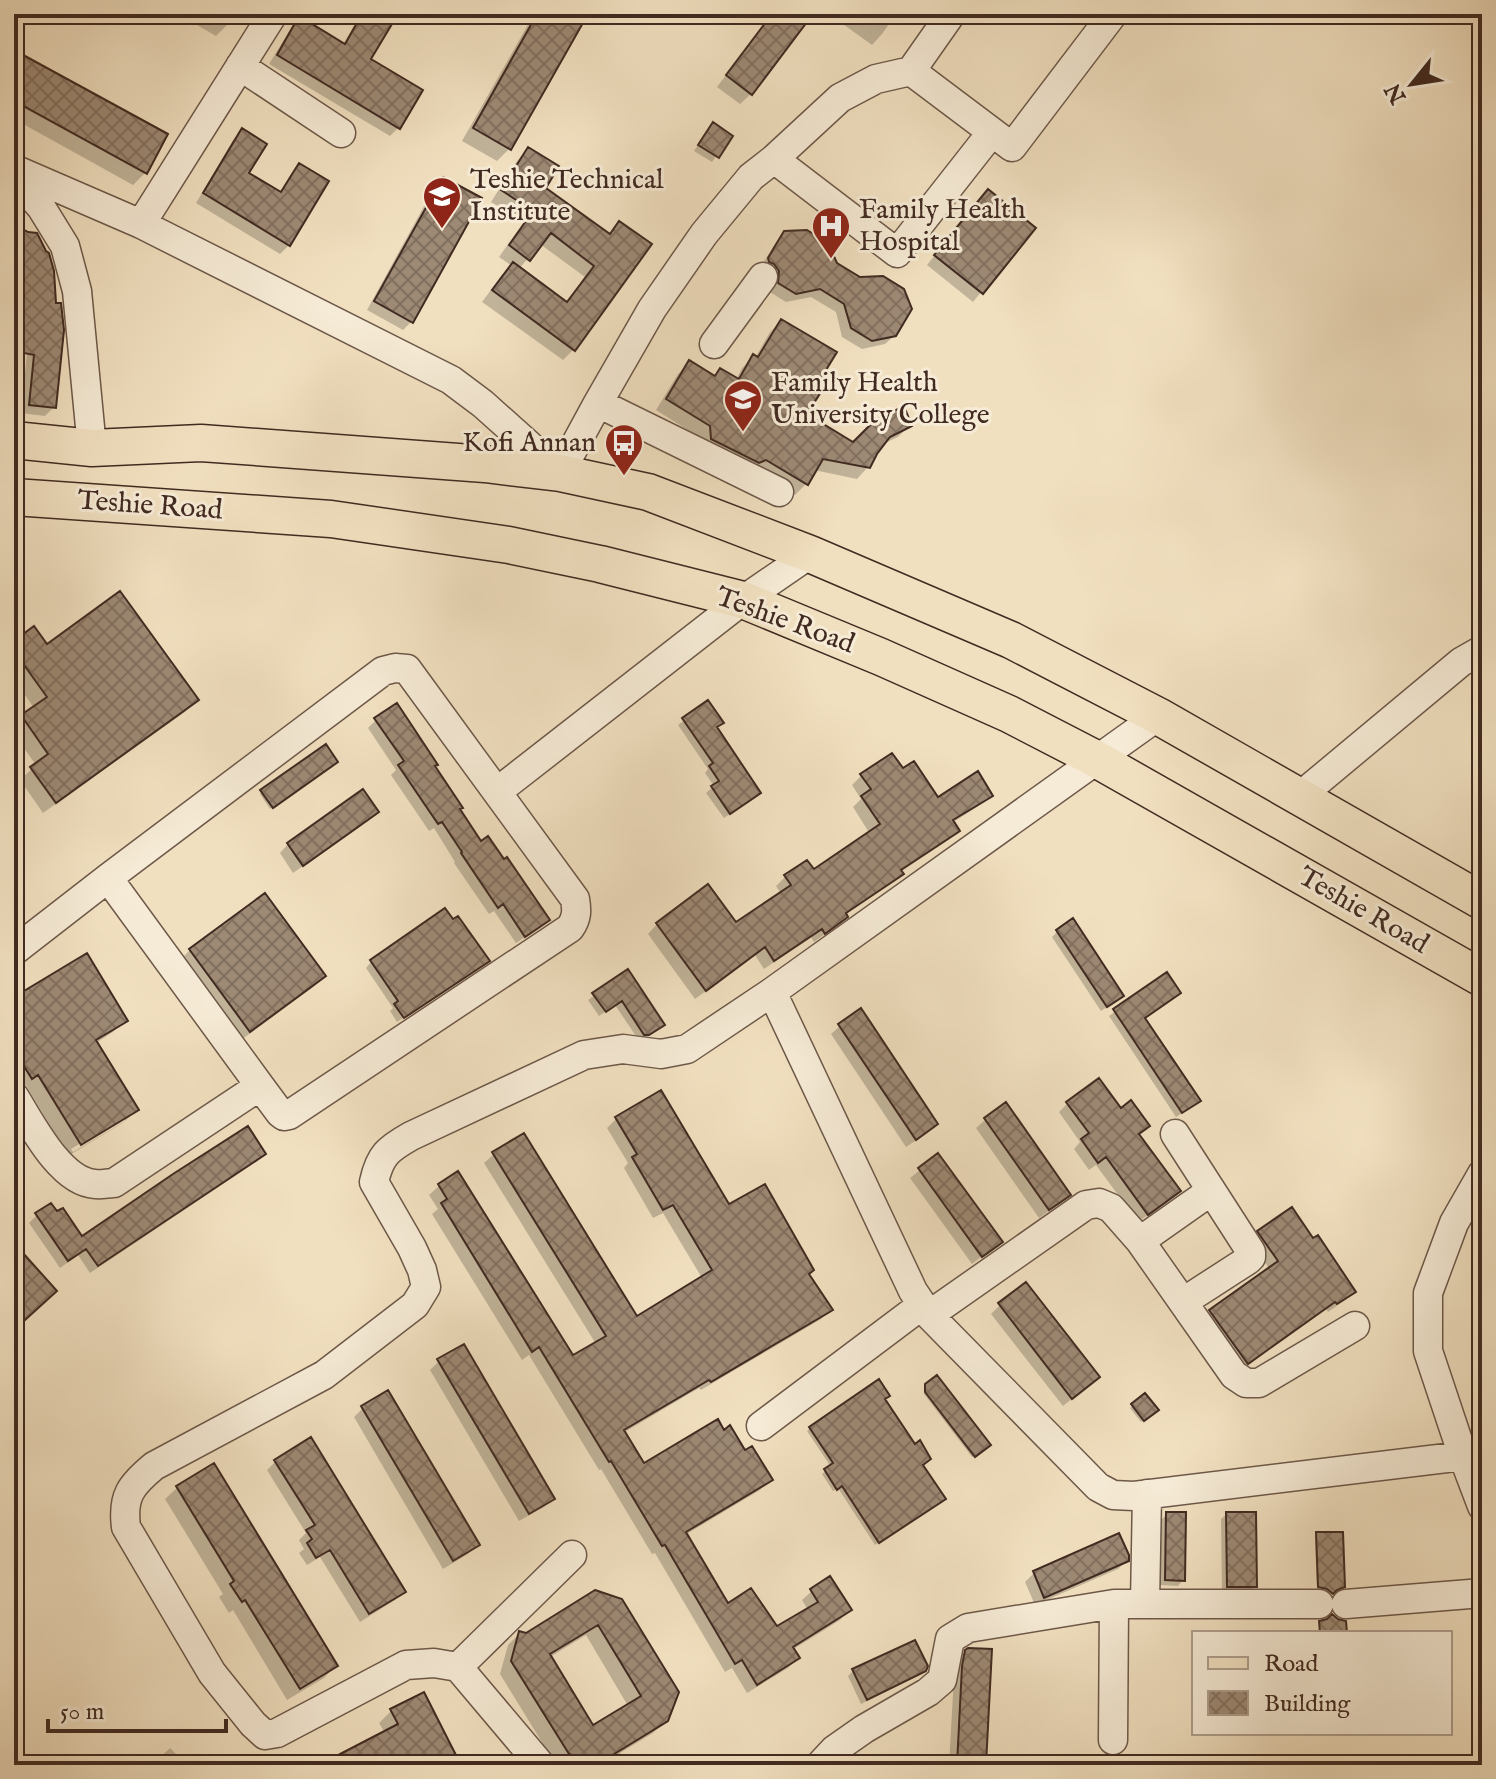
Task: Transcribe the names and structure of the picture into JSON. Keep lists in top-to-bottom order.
{
  "streets": {
    "main road": ["Teshie Road"]
  },
  "places": {
    "school or university": ["Teshie Technical Institute", "Family Health University College"],
    "hospital": ["Family Health Hospital"],
    "bus stop": ["Kofi Annan"]
  },
  "legend": ["Road", "Building"],
  "scale_bar": "50 m",
  "north": "bottom left"
}
